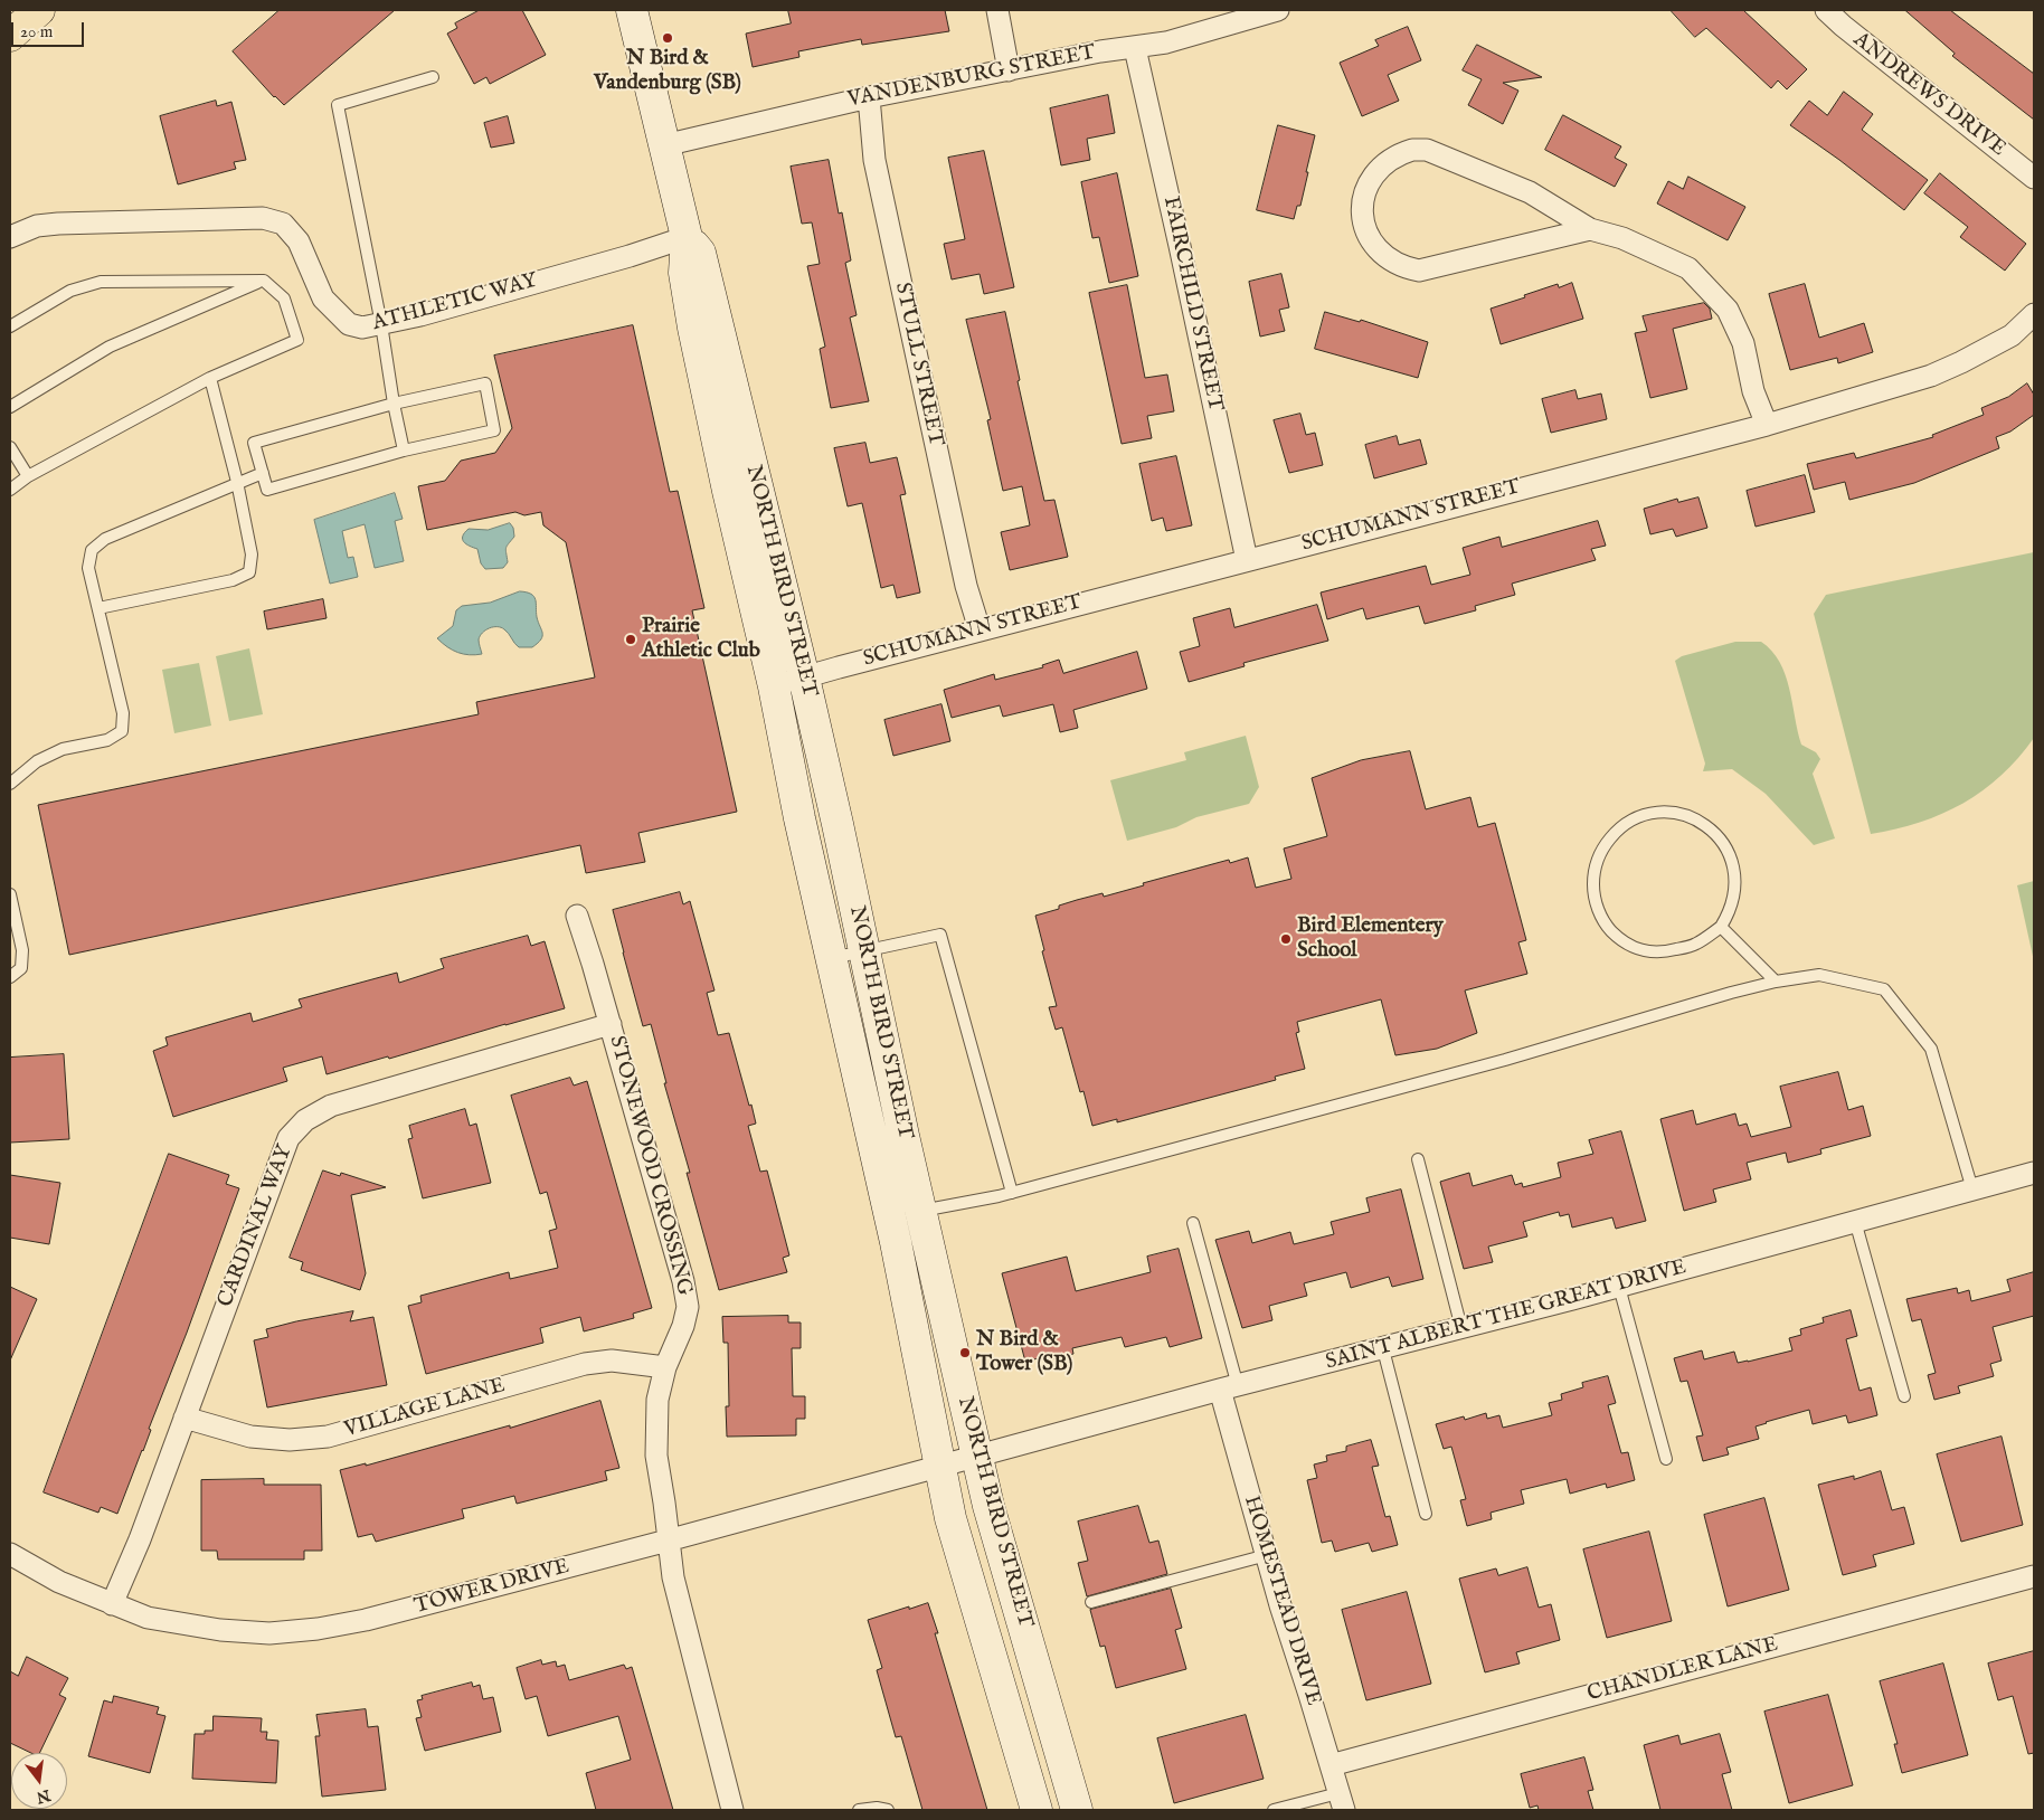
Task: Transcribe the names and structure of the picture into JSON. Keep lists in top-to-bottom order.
{
  "streets": {
    "street": [
      "VANDENBURG STREET",
      "ANDREWS DRIVE",
      "ATHLETIC WAY",
      "FAIRCHILD STREET",
      "STULL STREET",
      "SCHUMANN STREET",
      "NORTH BIRD STREET",
      "STONEWOOD CROSSING",
      "CARDINAL WAY",
      "SAINT ALBERT THE GREAT DRIVE",
      "VILLAGE LANE",
      "TOWER DRIVE",
      "HOMESTEAD DRIVE",
      "CHANDLER LANE"
    ]
  },
  "crossings": [
    ["VANDENBURG STREET", "FAIRCHILD STREET"],
    ["VANDENBURG STREET", "STULL STREET"],
    ["VANDENBURG STREET", "NORTH BIRD STREET"],
    ["ATHLETIC WAY", "NORTH BIRD STREET"],
    ["FAIRCHILD STREET", "SCHUMANN STREET"],
    ["STULL STREET", "SCHUMANN STREET"],
    ["SCHUMANN STREET", "NORTH BIRD STREET"],
    ["NORTH BIRD STREET", "SAINT ALBERT THE GREAT DRIVE"],
    ["NORTH BIRD STREET", "TOWER DRIVE"],
    ["STONEWOOD CROSSING", "CARDINAL WAY"],
    ["STONEWOOD CROSSING", "VILLAGE LANE"],
    ["STONEWOOD CROSSING", "TOWER DRIVE"],
    ["CARDINAL WAY", "VILLAGE LANE"],
    ["CARDINAL WAY", "TOWER DRIVE"],
    ["SAINT ALBERT THE GREAT DRIVE", "TOWER DRIVE"],
    ["SAINT ALBERT THE GREAT DRIVE", "HOMESTEAD DRIVE"],
    ["HOMESTEAD DRIVE", "CHANDLER LANE"]
  ],
  "places": [
    "N Bird & Vandenburg (SB)",
    "Prairie Athletic Club",
    "Bird Elementery School",
    "N Bird & Tower (SB)"
  ],
  "scale_bar": "20 m",
  "north": "bottom"
}
